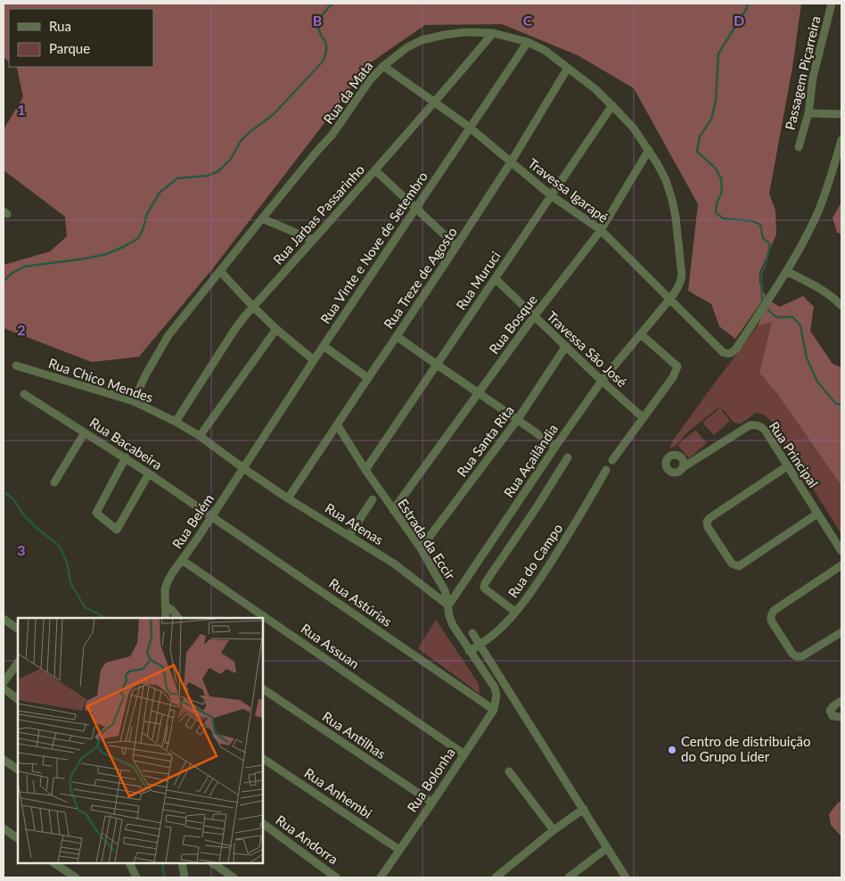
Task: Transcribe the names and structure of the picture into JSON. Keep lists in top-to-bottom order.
{
  "streets": {
    "street": [
      "Passagem Piçarreira",
      "Rua da Mata",
      "Travessa Igarapé",
      "Rua Jarbas Passarinho",
      "Rua Vinte e Nove de Setembro",
      "Rua Treze de Agosto",
      "Rua Muruci",
      "Rua Bosque",
      "Travessa São José",
      "Rua Chico Mendes",
      "Rua Santa Rita",
      "Rua Bacabeira",
      "Rua Principal",
      "Rua Açailândia",
      "Rua Belém",
      "Rua Atenas",
      "Estrada da Eccir",
      "Rua do Campo",
      "Rua Astúrias",
      "Rua Assuan",
      "Rua Antilhas",
      "Rua Bolonha",
      "Rua Anhembi",
      "Rua Andorra"
    ]
  },
  "crossings": [
    ["Rua da Mata", "Travessa Igarapé"],
    ["Rua da Mata", "Rua Jarbas Passarinho"],
    ["Rua da Mata", "Rua Vinte e Nove de Setembro"],
    ["Rua da Mata", "Rua Treze de Agosto"],
    ["Rua da Mata", "Rua Muruci"],
    ["Rua da Mata", "Rua Bosque"],
    ["Rua da Mata", "Rua Chico Mendes"],
    ["Rua da Mata", "Rua Açailândia"],
    ["Travessa Igarapé", "Rua Jarbas Passarinho"],
    ["Travessa Igarapé", "Rua Vinte e Nove de Setembro"],
    ["Travessa Igarapé", "Rua Treze de Agosto"],
    ["Travessa Igarapé", "Rua Muruci"],
    ["Travessa Igarapé", "Rua Bosque"],
    ["Rua Jarbas Passarinho", "Rua Chico Mendes"],
    ["Rua Vinte e Nove de Setembro", "Rua Chico Mendes"],
    ["Rua Vinte e Nove de Setembro", "Rua Belém"],
    ["Rua Vinte e Nove de Setembro", "Rua Atenas"],
    ["Rua Treze de Agosto", "Rua Atenas"],
    ["Rua Treze de Agosto", "Estrada da Eccir"],
    ["Rua Muruci", "Travessa São José"],
    ["Rua Muruci", "Estrada da Eccir"],
    ["Rua Bosque", "Travessa São José"],
    ["Rua Bosque", "Estrada da Eccir"],
    ["Travessa São José", "Rua Santa Rita"],
    ["Travessa São José", "Rua Açailândia"],
    ["Rua Chico Mendes", "Rua Belém"],
    ["Rua Chico Mendes", "Rua Atenas"],
    ["Rua Santa Rita", "Estrada da Eccir"],
    ["Rua Bacabeira", "Rua Belém"],
    ["Rua Bacabeira", "Rua Astúrias"],
    ["Rua Açailândia", "Rua Atenas"],
    ["Rua Açailândia", "Estrada da Eccir"],
    ["Rua Belém", "Rua Atenas"],
    ["Rua Belém", "Rua Astúrias"],
    ["Rua Belém", "Rua Assuan"],
    ["Rua Atenas", "Estrada da Eccir"],
    ["Estrada da Eccir", "Rua do Campo"],
    ["Estrada da Eccir", "Rua Bolonha"],
    ["Rua Astúrias", "Rua Bolonha"],
    ["Rua Assuan", "Rua Bolonha"],
    ["Rua Antilhas", "Rua Bolonha"],
    ["Rua Bolonha", "Rua Anhembi"]
  ],
  "places": ["Centro de distribuição do Grupo Líder"],
  "legend": ["Rua", "Parque"],
  "grid": {
    "columns": ["B", "C", "D"],
    "rows": ["1", "2", "3"]
  }
}
